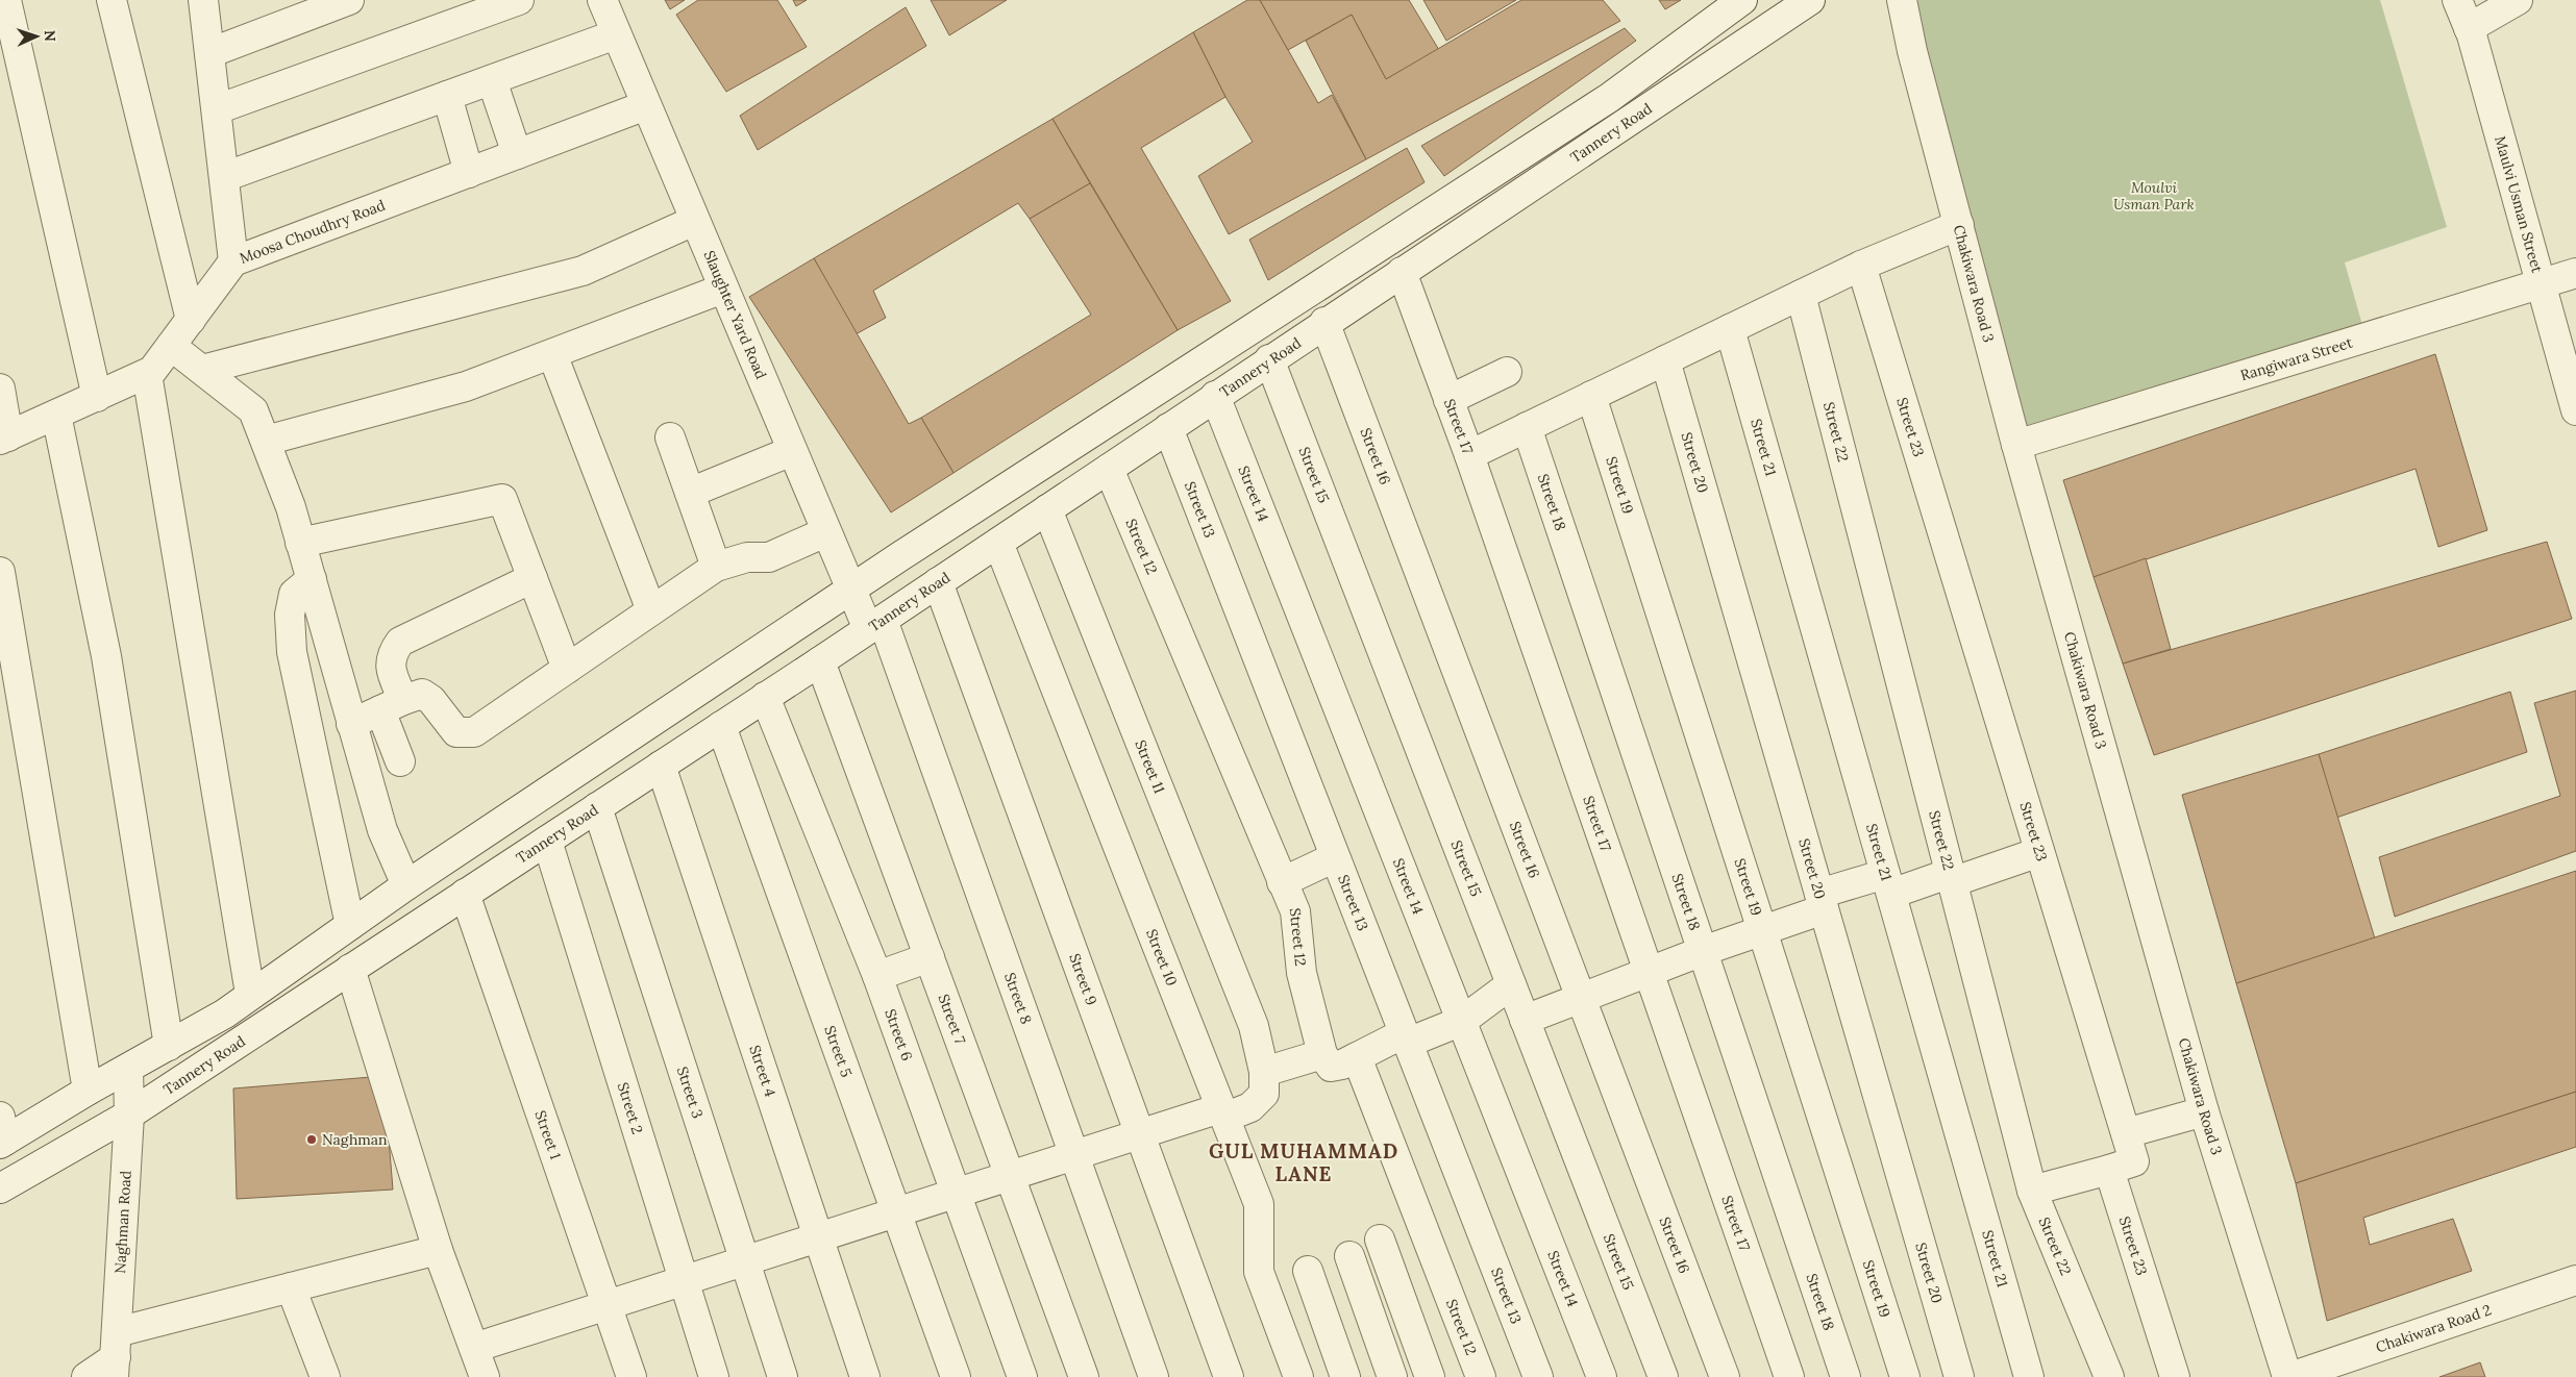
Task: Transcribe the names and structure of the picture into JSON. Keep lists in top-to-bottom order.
{
  "streets": {
    "street": [
      "Tannery Road",
      "Maulvi Usman Street",
      "Moosa Choudhry Road",
      "Chakiwara Road 3",
      "Slaughter Yard Road",
      "Rangiwara Street",
      "Street 17",
      "Street 23",
      "Street 22",
      "Street 21",
      "Street 16",
      "Street 20",
      "Street 15",
      "Street 19",
      "Street 14",
      "Street 18",
      "Street 13",
      "Street 12",
      "Street 11",
      "Street 10",
      "Street 9",
      "Street 8",
      "Street 7",
      "Street 6",
      "Street 5",
      "Street 4",
      "Street 3",
      "Street 2",
      "Street 1",
      "Naghman Road",
      "Chakiwara Road 2"
    ]
  },
  "crossings": [
    ["Tannery Road", "Slaughter Yard Road"],
    ["Tannery Road", "Street 17"],
    ["Tannery Road", "Street 16"],
    ["Tannery Road", "Street 15"],
    ["Tannery Road", "Street 14"],
    ["Tannery Road", "Street 13"],
    ["Tannery Road", "Street 12"],
    ["Tannery Road", "Street 11"],
    ["Tannery Road", "Street 10"],
    ["Tannery Road", "Street 9"],
    ["Tannery Road", "Street 8"],
    ["Tannery Road", "Street 7"],
    ["Tannery Road", "Street 6"],
    ["Tannery Road", "Street 5"],
    ["Tannery Road", "Street 4"],
    ["Tannery Road", "Street 3"],
    ["Tannery Road", "Street 2"],
    ["Tannery Road", "Street 1"],
    ["Tannery Road", "Naghman Road"],
    ["Maulvi Usman Street", "Rangiwara Street"],
    ["Moosa Choudhry Road", "Slaughter Yard Road"],
    ["Chakiwara Road 3", "Rangiwara Street"],
    ["Chakiwara Road 3", "Chakiwara Road 2"],
    ["Slaughter Yard Road", "Street 8"],
    ["Street 11", "Street 10"],
    ["Street 11", "Street 9"],
    ["Street 11", "Street 8"],
    ["Street 11", "Street 7"],
    ["Street 11", "Street 6"],
    ["Street 11", "Street 5"],
    ["Street 11", "Street 4"],
    ["Street 11", "Street 3"],
    ["Street 11", "Street 2"],
    ["Street 11", "Street 1"]
  ],
  "districts": ["GUL MUHAMMAD LANE"],
  "parks": ["Moulvi Usman Park"],
  "places": ["Naghman"],
  "north": "right"
}
